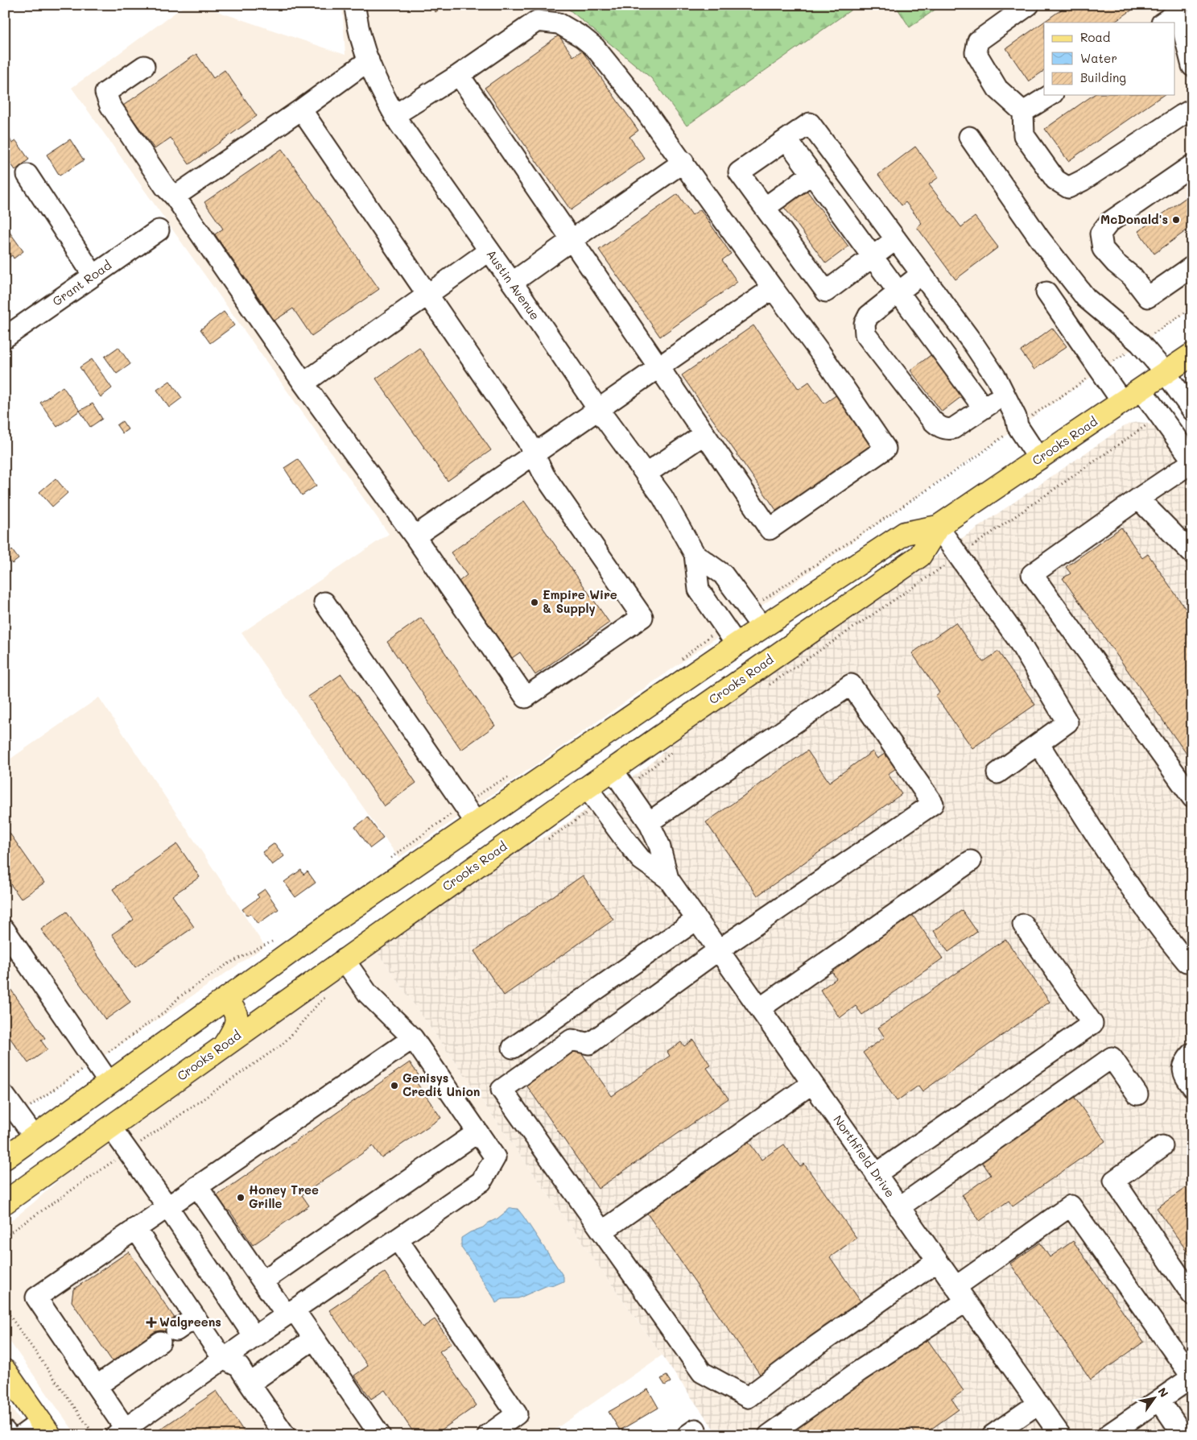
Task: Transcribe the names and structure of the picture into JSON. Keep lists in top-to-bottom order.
{
  "streets": {
    "main road": ["Crooks Road"],
    "street": ["Grant Road", "Austin Avenue", "Northfield Drive"]
  },
  "crossings": [
    ["Austin Avenue", "Crooks Road"],
    ["Crooks Road", "Northfield Drive"]
  ],
  "places": {
    "other": [
      "McDonald's",
      "Empire Wire & Supply",
      "Genisys Credit Union",
      "Honey Tree Grille"
    ],
    "health": ["Walgreens"]
  },
  "legend": ["Road", "Water", "Building"],
  "north": "top right"
}
